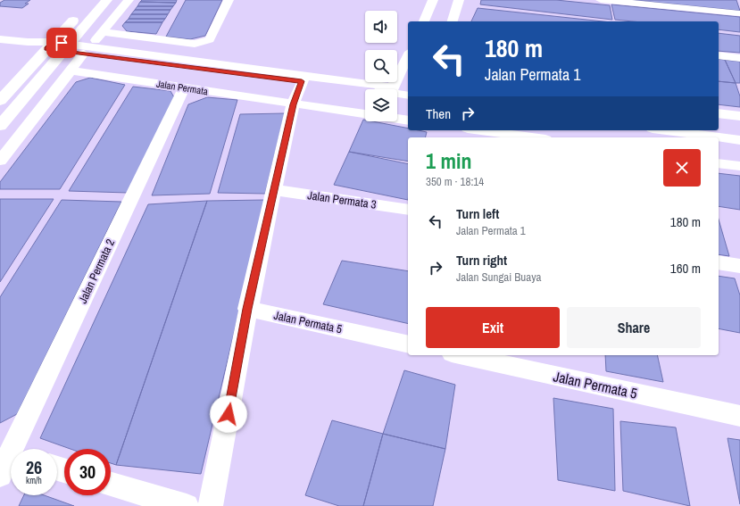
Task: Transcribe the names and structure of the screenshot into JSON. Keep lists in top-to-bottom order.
{
  "streets": {
    "street": [
      "Jalan Permata",
      "Jalan Permata 3",
      "Jalan Permata 2",
      "Jalan Permata 5"
    ]
  },
  "crossings": [
    ["Jalan Permata", "Jalan Permata 2"]
  ],
  "page": {
    "turn": ["180 m", "Jalan Permata 1"],
    "then": "Then",
    "heading": ["1 min", "350 m · 18:14"],
    "list": [
      {
        "name": "Turn left",
        "note": "Jalan Permata 1",
        "value": "180 m"
      },
      {
        "name": "Turn right",
        "note": "Jalan Sungai Buaya",
        "value": "160 m"
      }
    ],
    "buttons": ["Exit", "Share"],
    "speed": "26 km/h",
    "limit": "30"
  }
}
